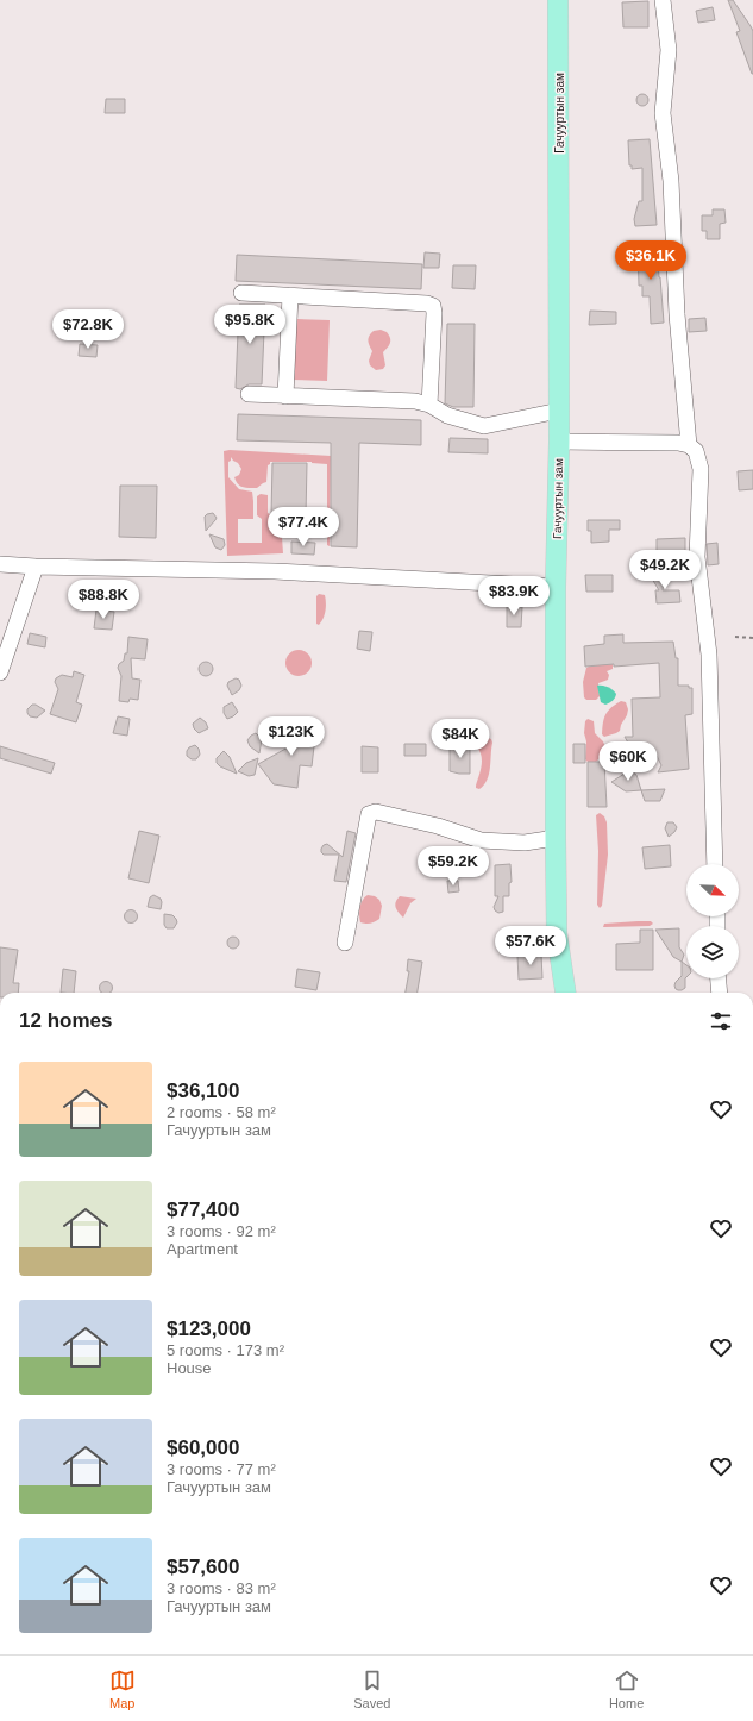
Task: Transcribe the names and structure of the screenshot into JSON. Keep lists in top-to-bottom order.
{
  "streets": {
    "main road": ["Гачууртын зам"]
  },
  "north": "bottom right",
  "page": {
    "price": [
      "$36.1K",
      "$95.8K",
      "$72.8K",
      "$77.4K",
      "$49.2K",
      "$83.9K",
      "$88.8K",
      "$123K",
      "$84K",
      "$60K",
      "$59.2K",
      "$57.6K"
    ],
    "heading": "12 homes",
    "list": [
      {
        "name": "$36,100",
        "note": "2 rooms · 58 m² · Гачууртын зам"
      },
      {
        "name": "$77,400",
        "note": "3 rooms · 92 m² · Apartment"
      },
      {
        "name": "$123,000",
        "note": "5 rooms · 173 m² · House"
      },
      {
        "name": "$60,000",
        "note": "3 rooms · 77 m² · Гачууртын зам"
      },
      {
        "name": "$57,600",
        "note": "3 rooms · 83 m² · Гачууртын зам"
      }
    ],
    "tabs": ["Map", "Saved", "Home"]
  }
}
